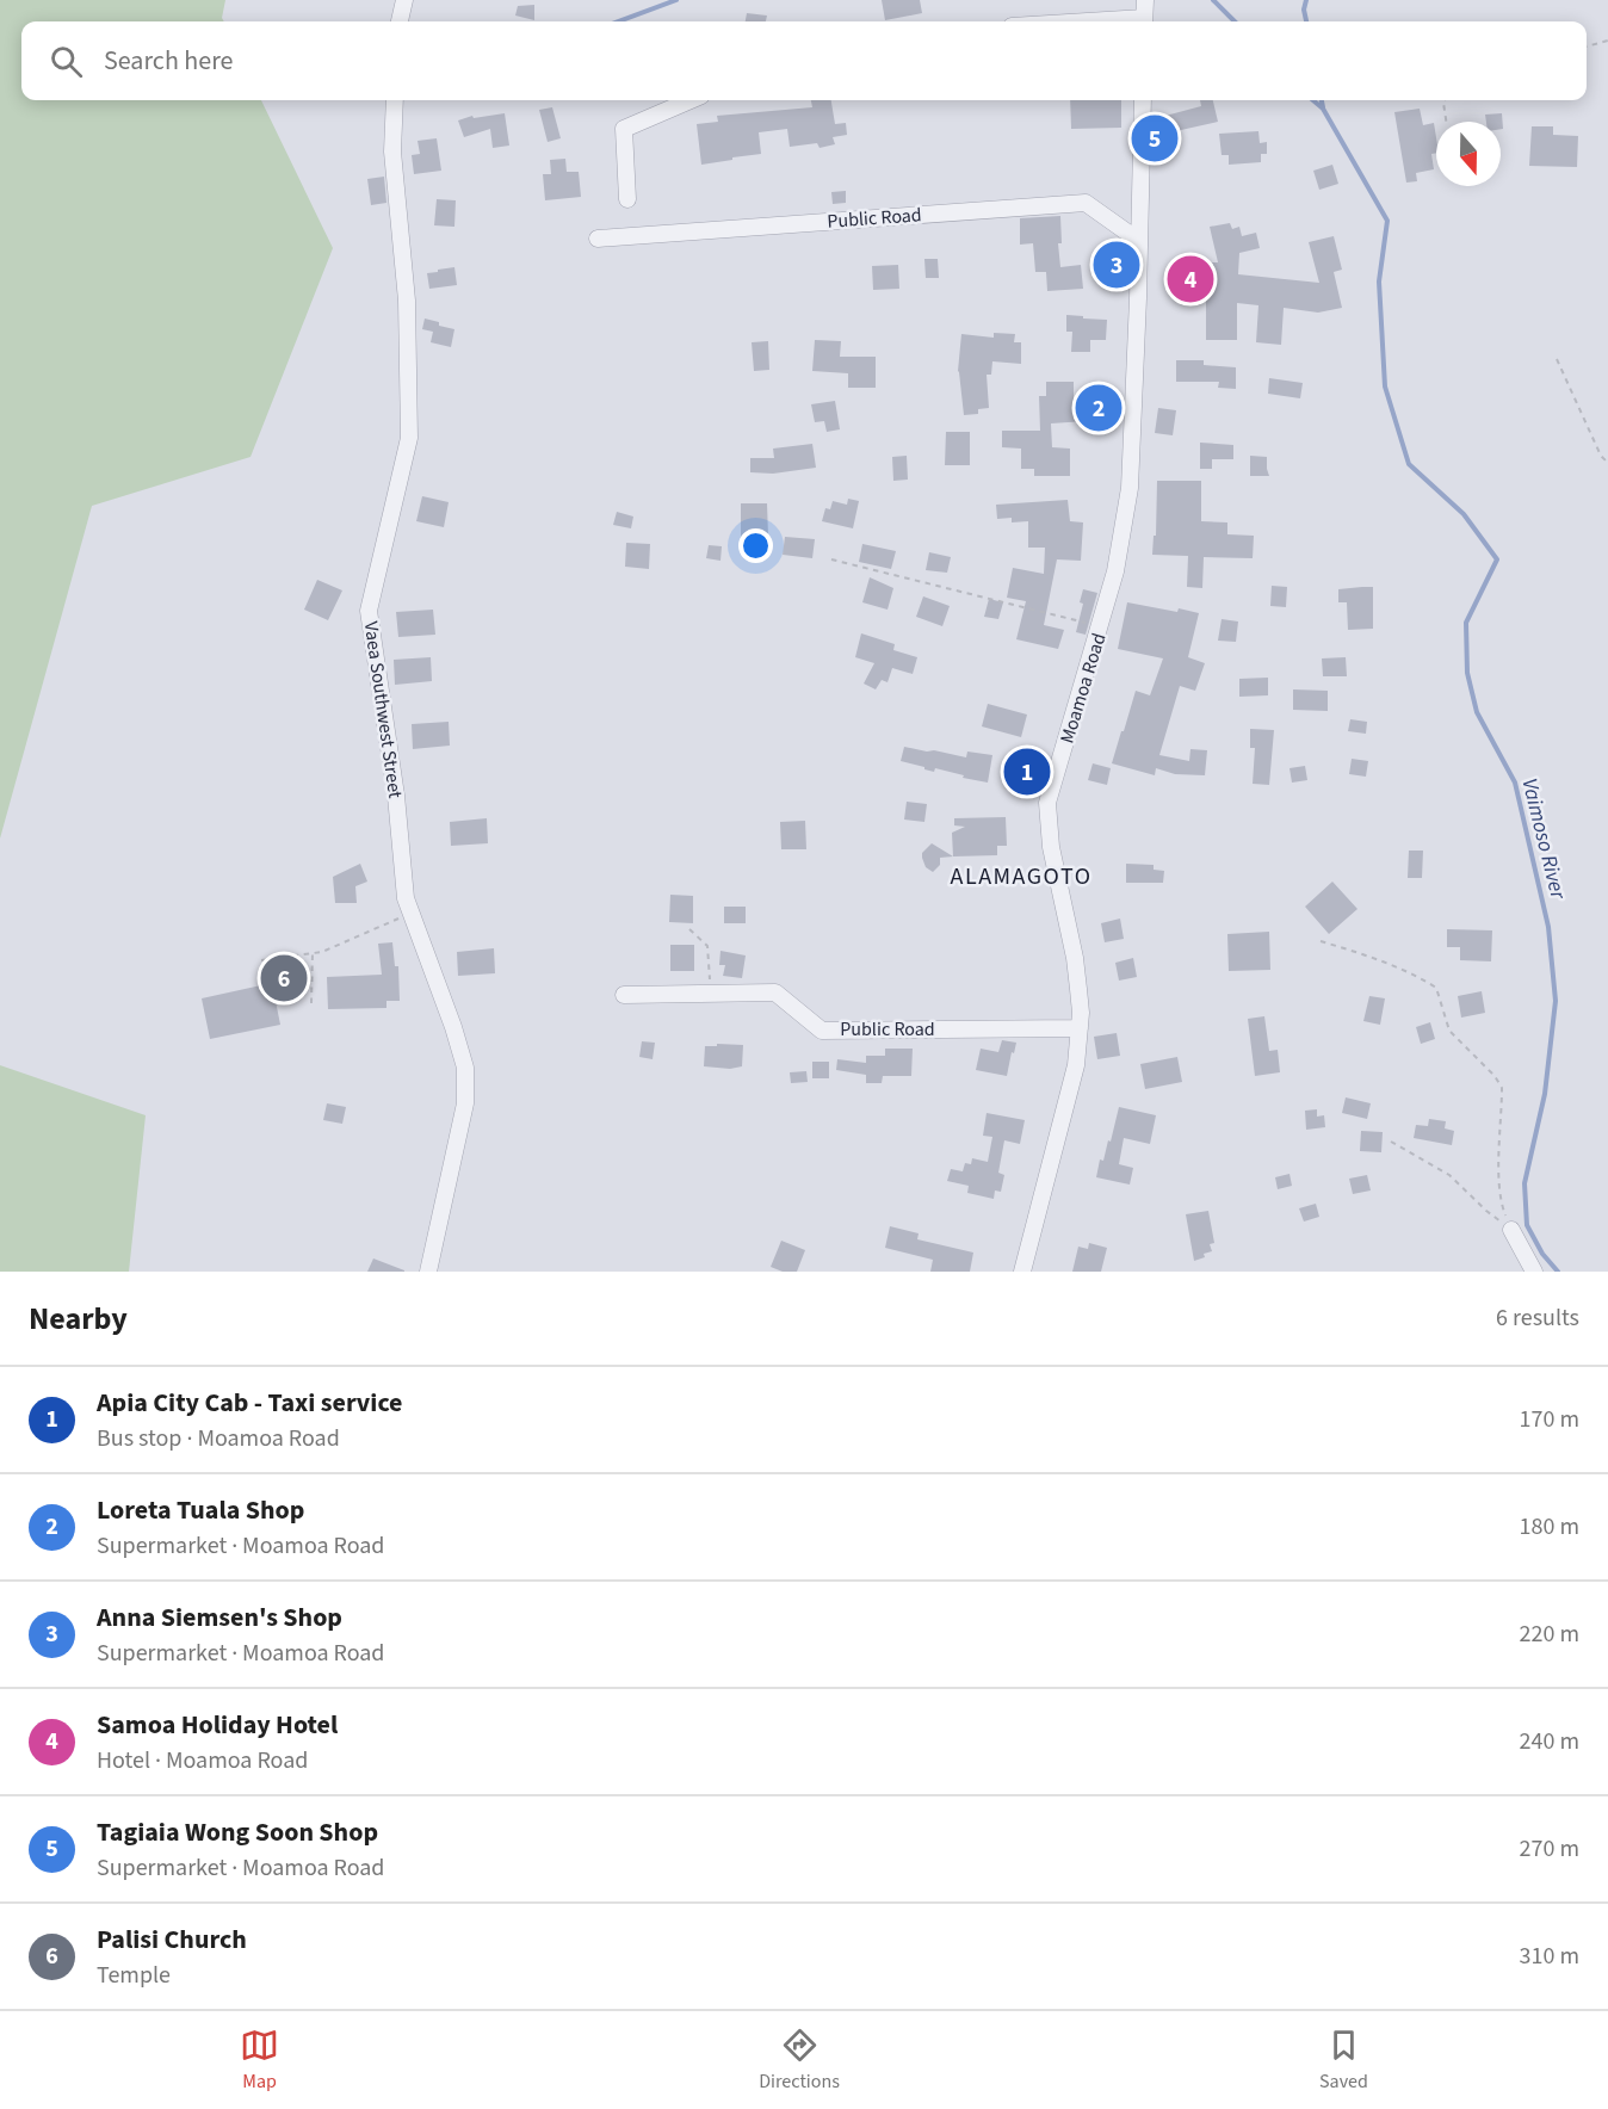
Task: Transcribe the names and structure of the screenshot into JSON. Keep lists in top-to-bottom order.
{
  "streets": {
    "street": ["Public Road", "Moamoa Road", "Vaea Southwest Street"]
  },
  "crossings": [
    ["Public Road", "Moamoa Road"]
  ],
  "districts": ["ALAMAGOTO"],
  "water": ["Vaimoso River"],
  "north": "bottom",
  "page": {
    "search": "Search here",
    "pins": [
      "5",
      "3",
      "4",
      "2",
      "1",
      "6"
    ],
    "heading": ["Nearby", "6 results"],
    "list": [
      {
        "mark": "1",
        "name": "Apia City Cab - Taxi service",
        "note": "Bus stop · Moamoa Road",
        "value": "170 m"
      },
      {
        "mark": "2",
        "name": "Loreta Tuala Shop",
        "note": "Supermarket · Moamoa Road",
        "value": "180 m"
      },
      {
        "mark": "3",
        "name": "Anna Siemsen's Shop",
        "note": "Supermarket · Moamoa Road",
        "value": "220 m"
      },
      {
        "mark": "4",
        "name": "Samoa Holiday Hotel",
        "note": "Hotel · Moamoa Road",
        "value": "240 m"
      },
      {
        "mark": "5",
        "name": "Tagiaia Wong Soon Shop",
        "note": "Supermarket · Moamoa Road",
        "value": "270 m"
      },
      {
        "mark": "6",
        "name": "Palisi Church",
        "note": "Temple",
        "value": "310 m"
      }
    ],
    "nav": ["Map", "Directions", "Saved"]
  }
}
